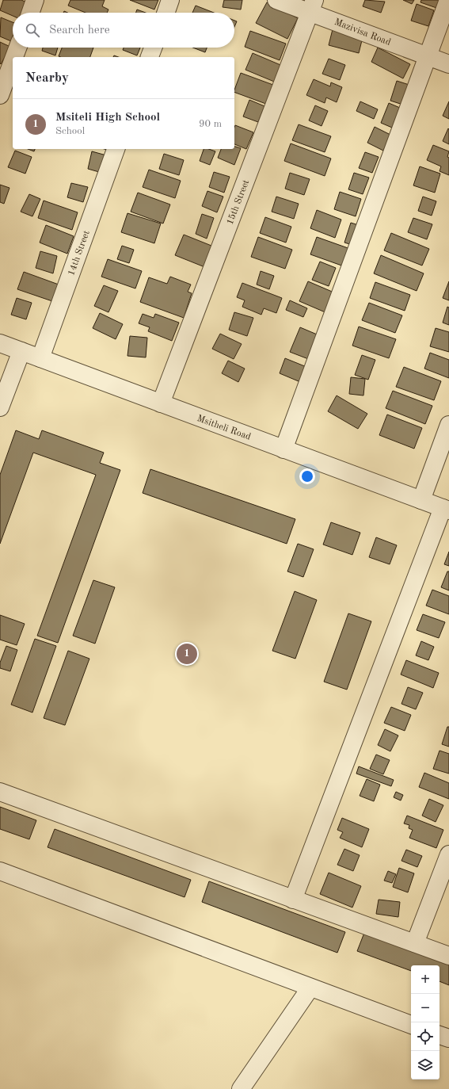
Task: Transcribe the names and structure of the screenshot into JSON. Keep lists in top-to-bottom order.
{
  "streets": {
    "street": [
      "Mazivisa Road",
      "15th Street",
      "14th Street",
      "Msitheli Road"
    ]
  },
  "crossings": [
    ["Mazivisa Road", "15th Street"],
    ["15th Street", "Msitheli Road"],
    ["14th Street", "Msitheli Road"]
  ],
  "page": {
    "search": "Search here",
    "heading": "Nearby",
    "list": [
      {
        "mark": "1",
        "name": "Msiteli High School",
        "note": "School",
        "value": "90 m"
      }
    ],
    "pins": "1",
    "map_buttons": ["+", "−"]
  }
}
